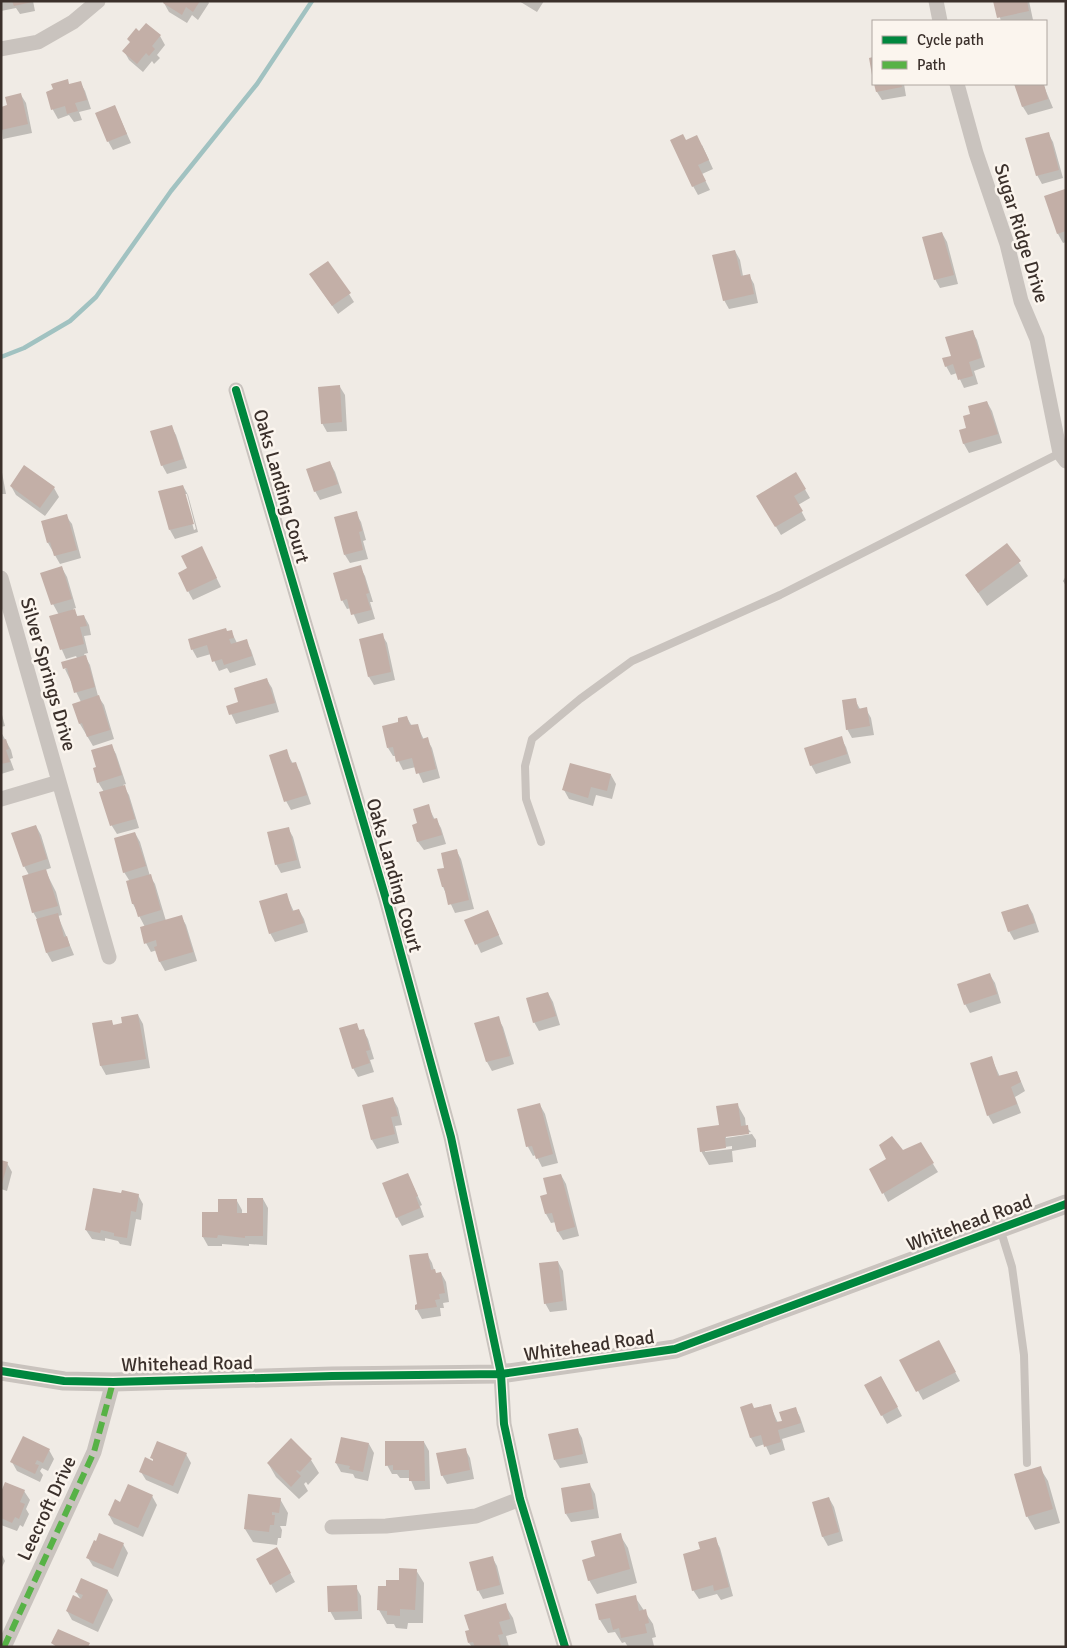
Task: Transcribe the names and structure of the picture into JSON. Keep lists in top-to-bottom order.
{
  "streets": {
    "street": [
      "Sugar Ridge Drive",
      "Oaks Landing Court",
      "Silver Springs Drive",
      "Whitehead Road",
      "Leecroft Drive"
    ]
  },
  "crossings": [
    ["Oaks Landing Court", "Whitehead Road"],
    ["Whitehead Road", "Leecroft Drive"]
  ],
  "legend": ["Cycle path", "Path"]
}
